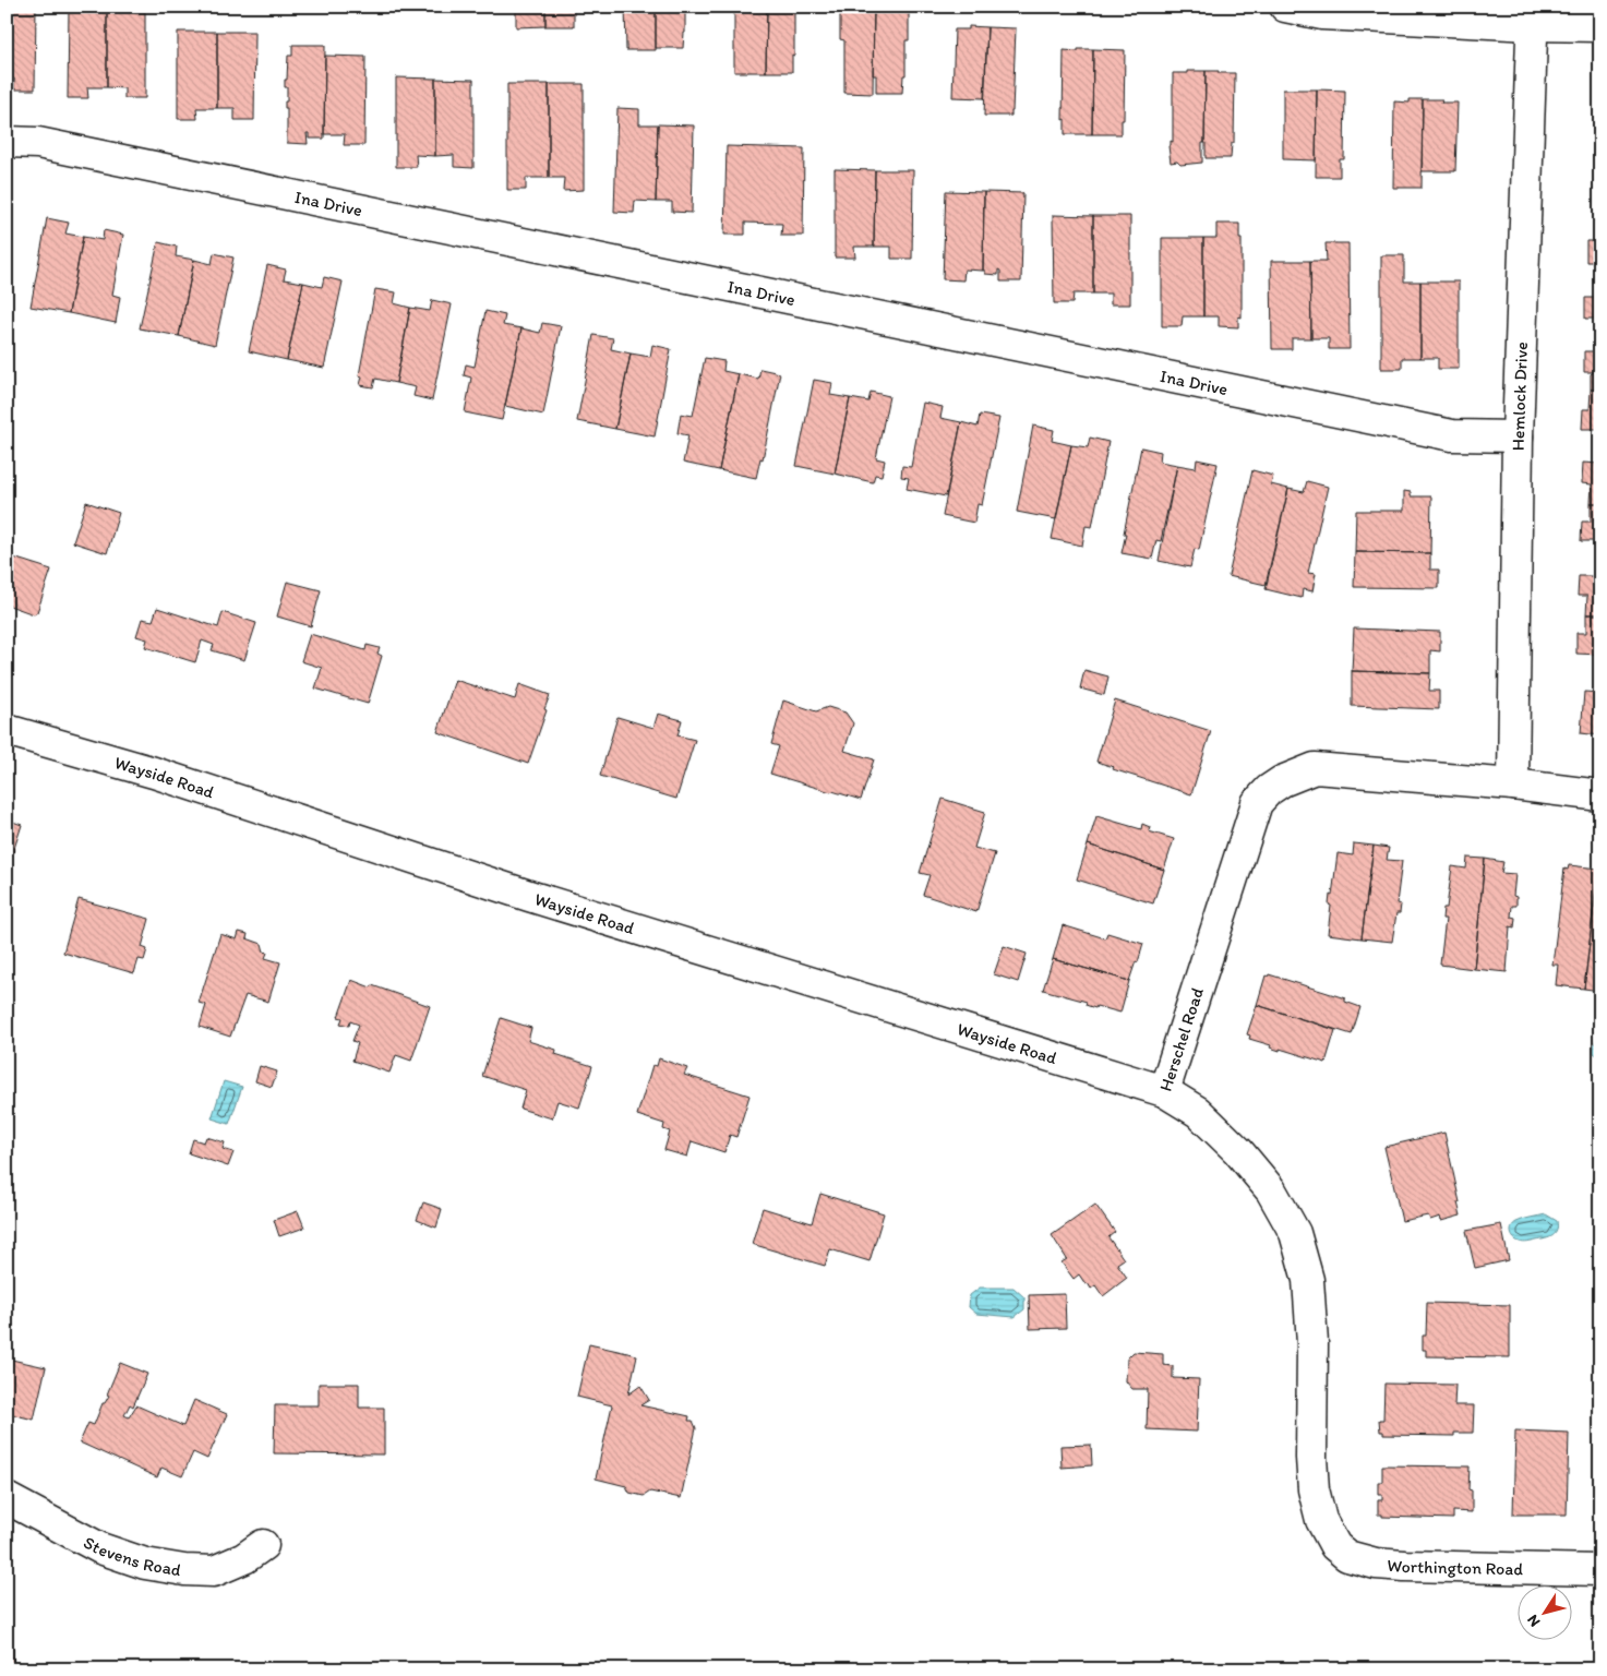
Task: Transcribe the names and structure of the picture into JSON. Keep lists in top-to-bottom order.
{
  "streets": {
    "street": [
      "Ina Drive",
      "Hemlock Drive",
      "Wayside Road",
      "Herschel Road",
      "Stevens Road",
      "Worthington Road"
    ]
  },
  "crossings": [
    ["Ina Drive", "Hemlock Drive"],
    ["Hemlock Drive", "Herschel Road"],
    ["Wayside Road", "Herschel Road"],
    ["Herschel Road", "Worthington Road"]
  ],
  "north": "bottom left"
}
